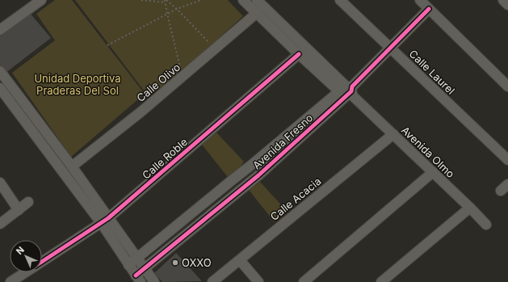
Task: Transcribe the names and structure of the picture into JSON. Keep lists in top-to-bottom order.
{
  "streets": {
    "street": [
      "Calle Laurel",
      "Calle Olivo",
      "Avenida Fresno",
      "Avenida Olmo",
      "Calle Roble",
      "Calle Acacia"
    ]
  },
  "crossings": [
    ["Calle Laurel", "Avenida Fresno"],
    ["Calle Olivo", "Avenida Olmo"],
    ["Avenida Fresno", "Avenida Olmo"],
    ["Avenida Olmo", "Calle Roble"],
    ["Avenida Olmo", "Calle Acacia"]
  ],
  "parks": ["Unidad Deportiva Praderas Del Sol"],
  "places": ["OXXO"],
  "north": "top left"
}
